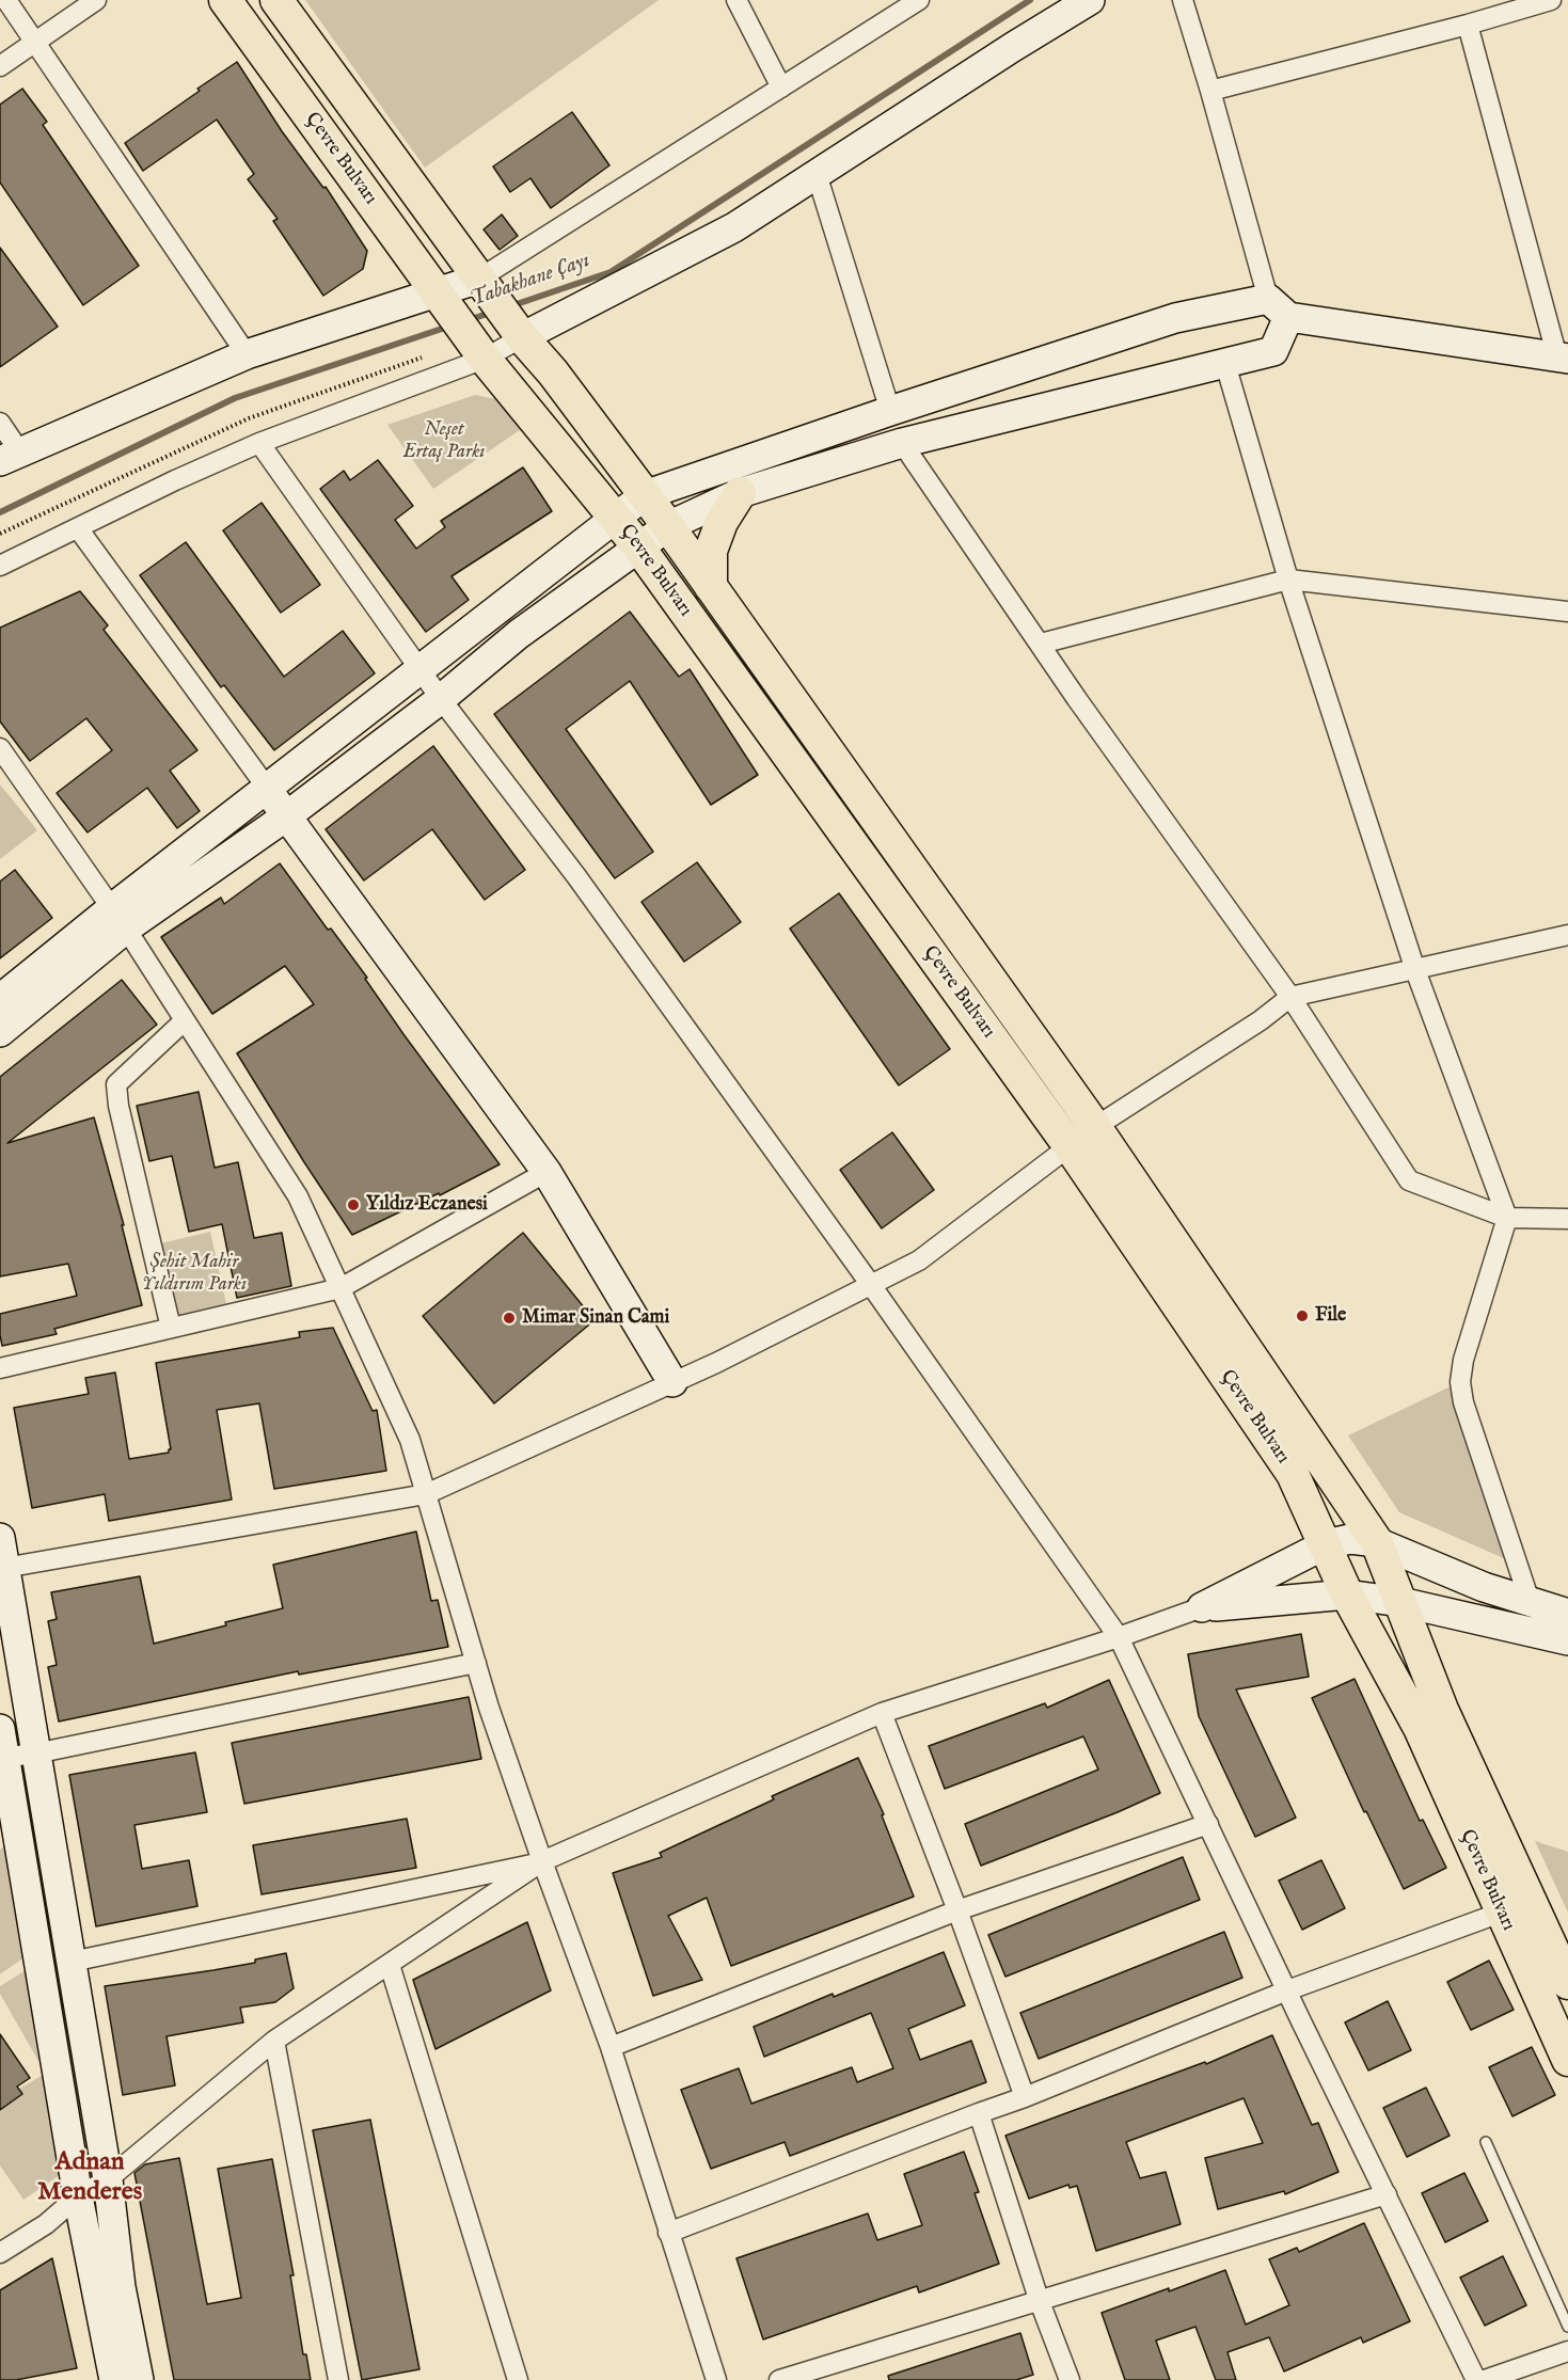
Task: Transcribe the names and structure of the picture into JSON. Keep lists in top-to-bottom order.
{
  "streets": {
    "main road": ["Çevre Bulvarı"]
  },
  "districts": ["Adnan Menderes"],
  "water": ["Tabakhane Çayı"],
  "parks": ["Neşet Ertaş Parkı", "Şehit Mahir Yıldırım Parkı"],
  "places": ["Yıldız Eczanesi", "File", "Mimar Sinan Cami"]
}
